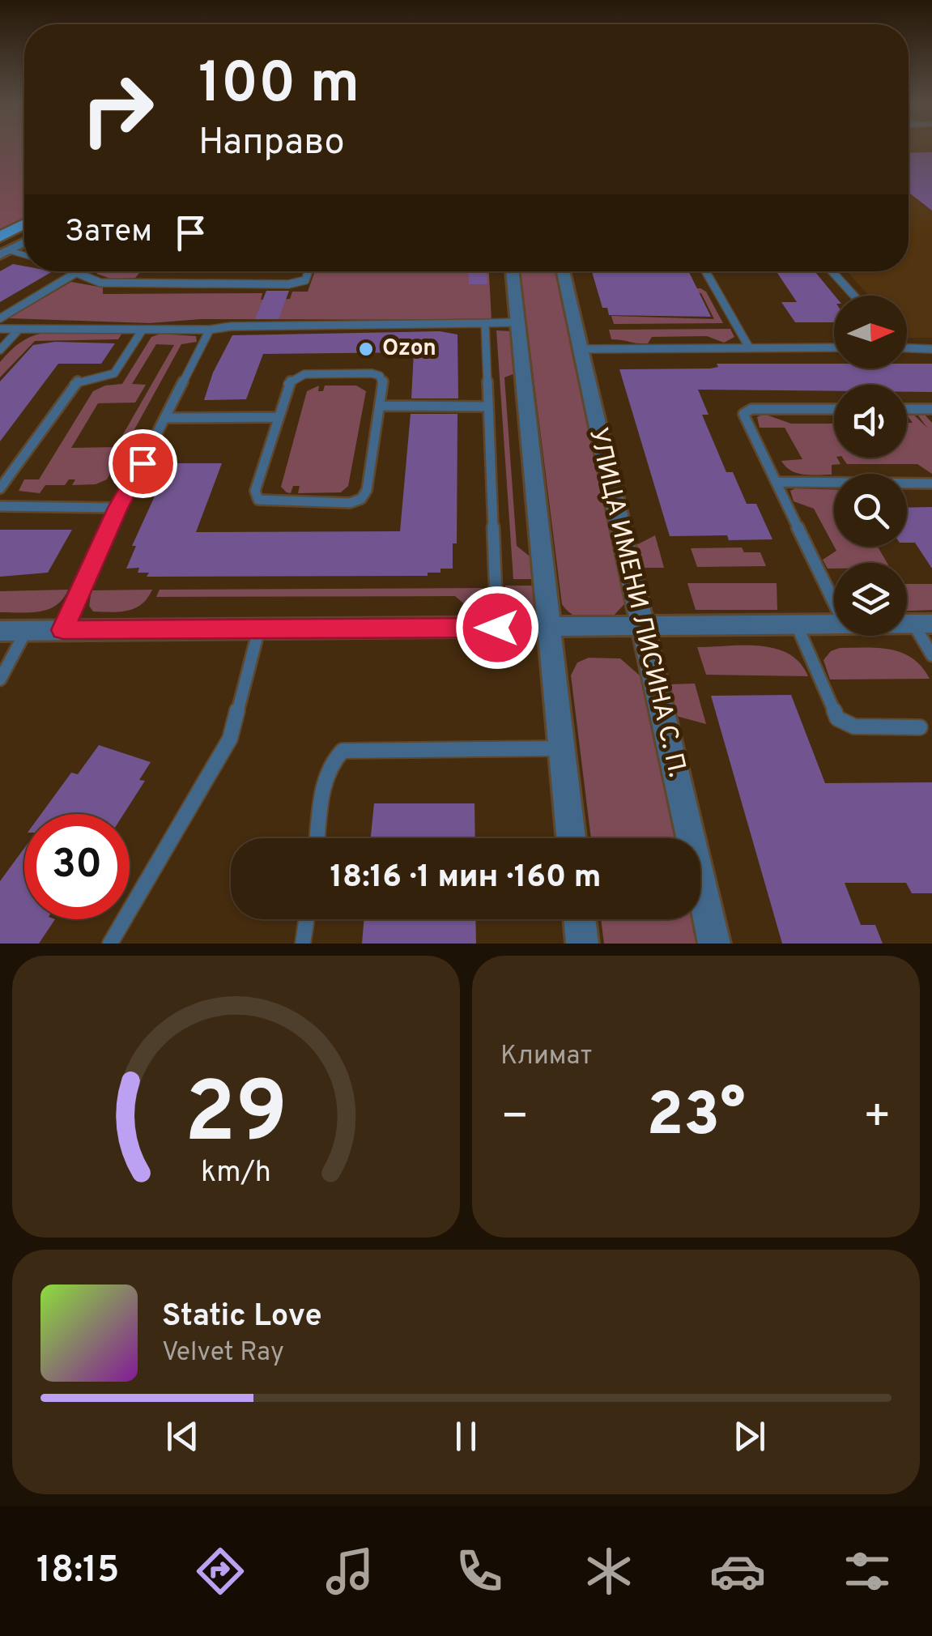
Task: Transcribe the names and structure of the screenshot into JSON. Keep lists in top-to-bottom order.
{
  "streets": {
    "street": ["УЛИЦА ИМЕНИ ЛИСИНА С. П."]
  },
  "places": ["Ozon"],
  "north": "right",
  "page": {
    "turn": ["100 m", "Направо"],
    "then": "Затем",
    "limit": "30",
    "trip": "18:16 · 1 мин · 160 m",
    "tile": "Климат",
    "heat": ["−", "23°", "+"],
    "song": ["Static Love", "Velvet Ray"],
    "tabs": "18:15",
    "gauge": ["29", "km/h"]
  }
}
